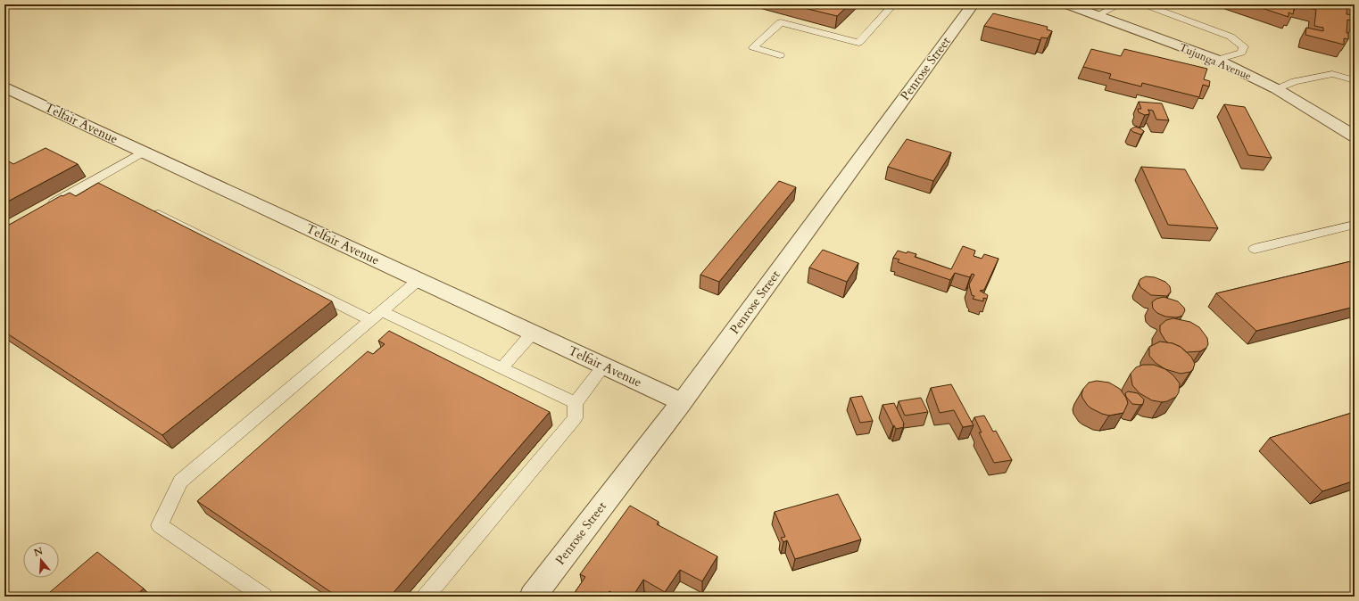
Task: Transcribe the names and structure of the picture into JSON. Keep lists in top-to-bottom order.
{
  "streets": {
    "street": ["Tujunga Avenue", "Penrose Street", "Telfair Avenue"]
  },
  "crossings": [
    ["Penrose Street", "Telfair Avenue"]
  ],
  "north": "top"
}
